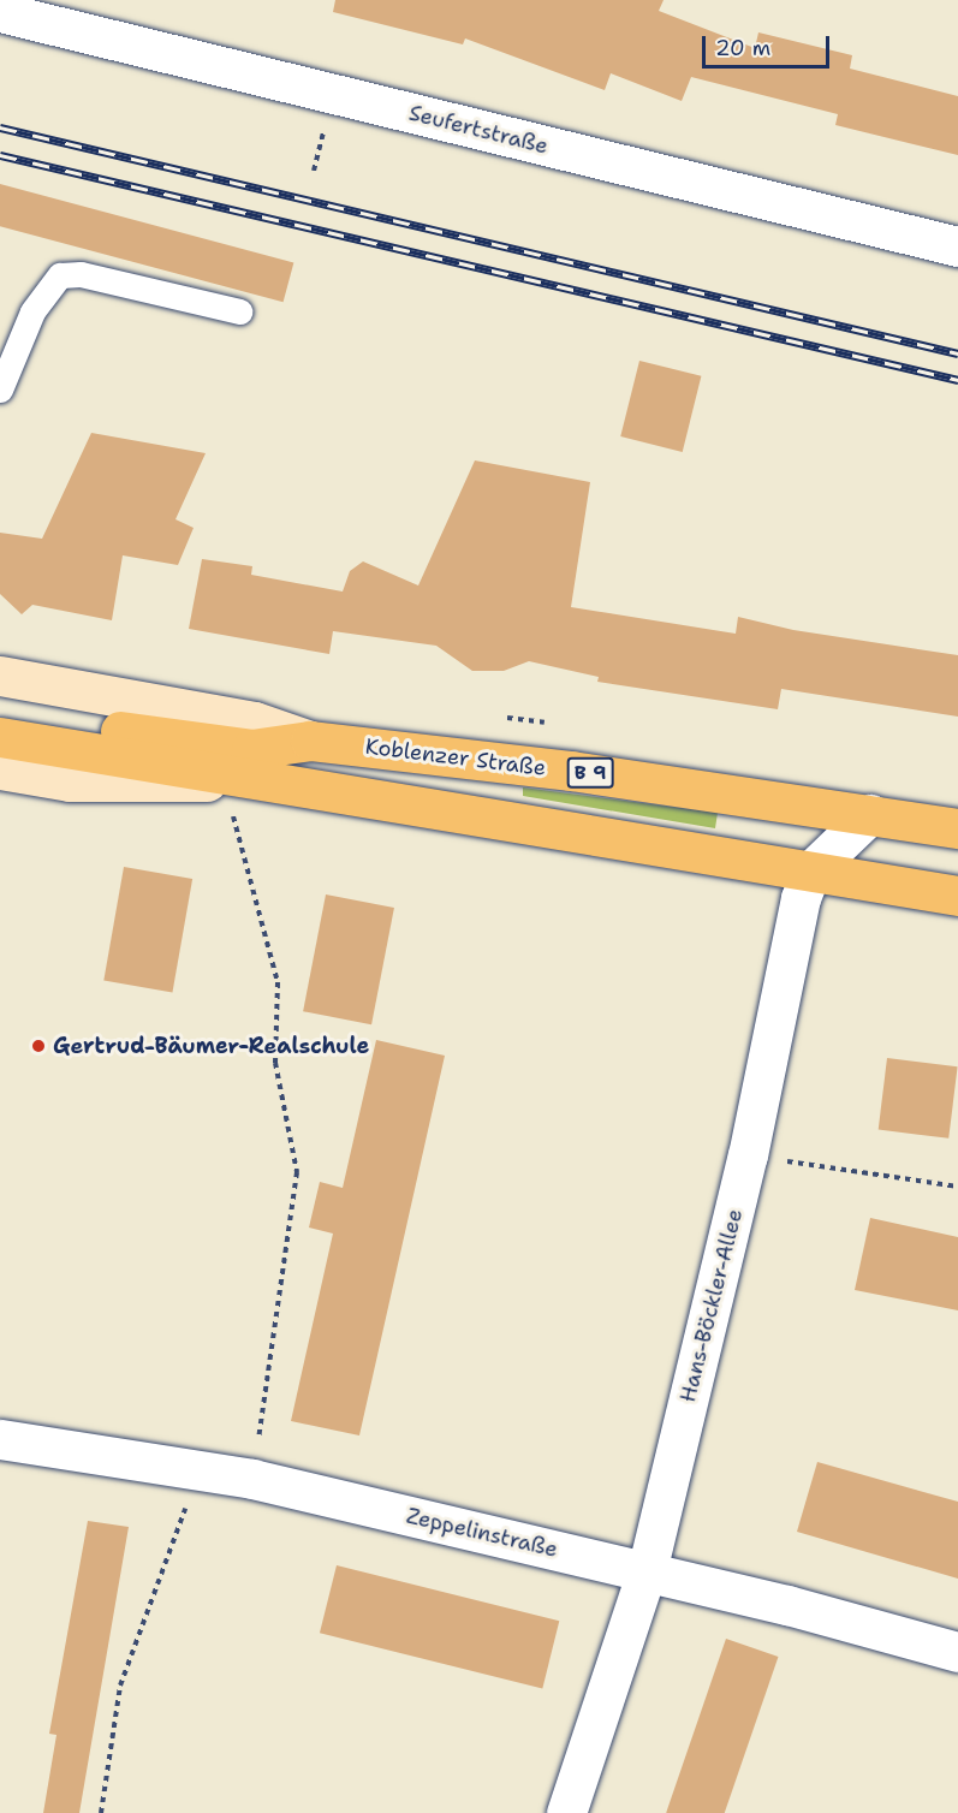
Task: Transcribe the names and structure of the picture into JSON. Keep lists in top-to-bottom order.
{
  "streets": {
    "main road": ["Koblenzer Straße", "B 9"],
    "street": ["Seufertstraße", "Hans-Böckler-Allee", "Zeppelinstraße"]
  },
  "crossings": [
    ["Koblenzer Straße", "B 9"],
    ["Koblenzer Straße", "Hans-Böckler-Allee"],
    ["Hans-Böckler-Allee", "Zeppelinstraße"]
  ],
  "places": ["Gertrud-Bäumer-Realschule"],
  "scale_bar": "20 m"
}
